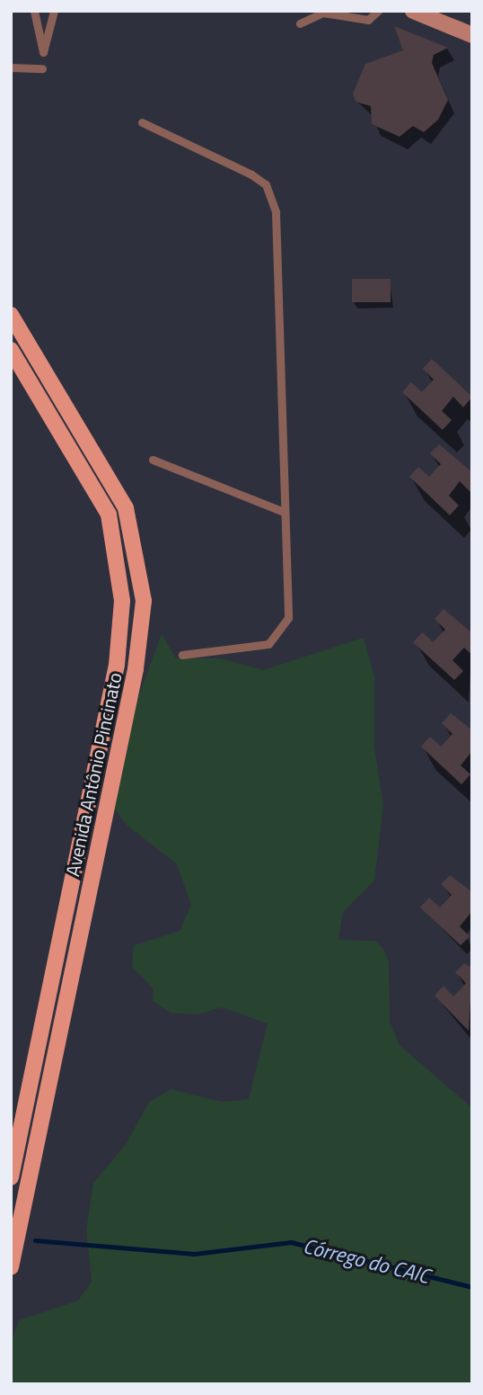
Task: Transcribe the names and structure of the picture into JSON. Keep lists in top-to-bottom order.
{
  "streets": {
    "main road": ["Avenida Antônio Pincinato"]
  },
  "water": ["Córrego do CAIC"]
}
